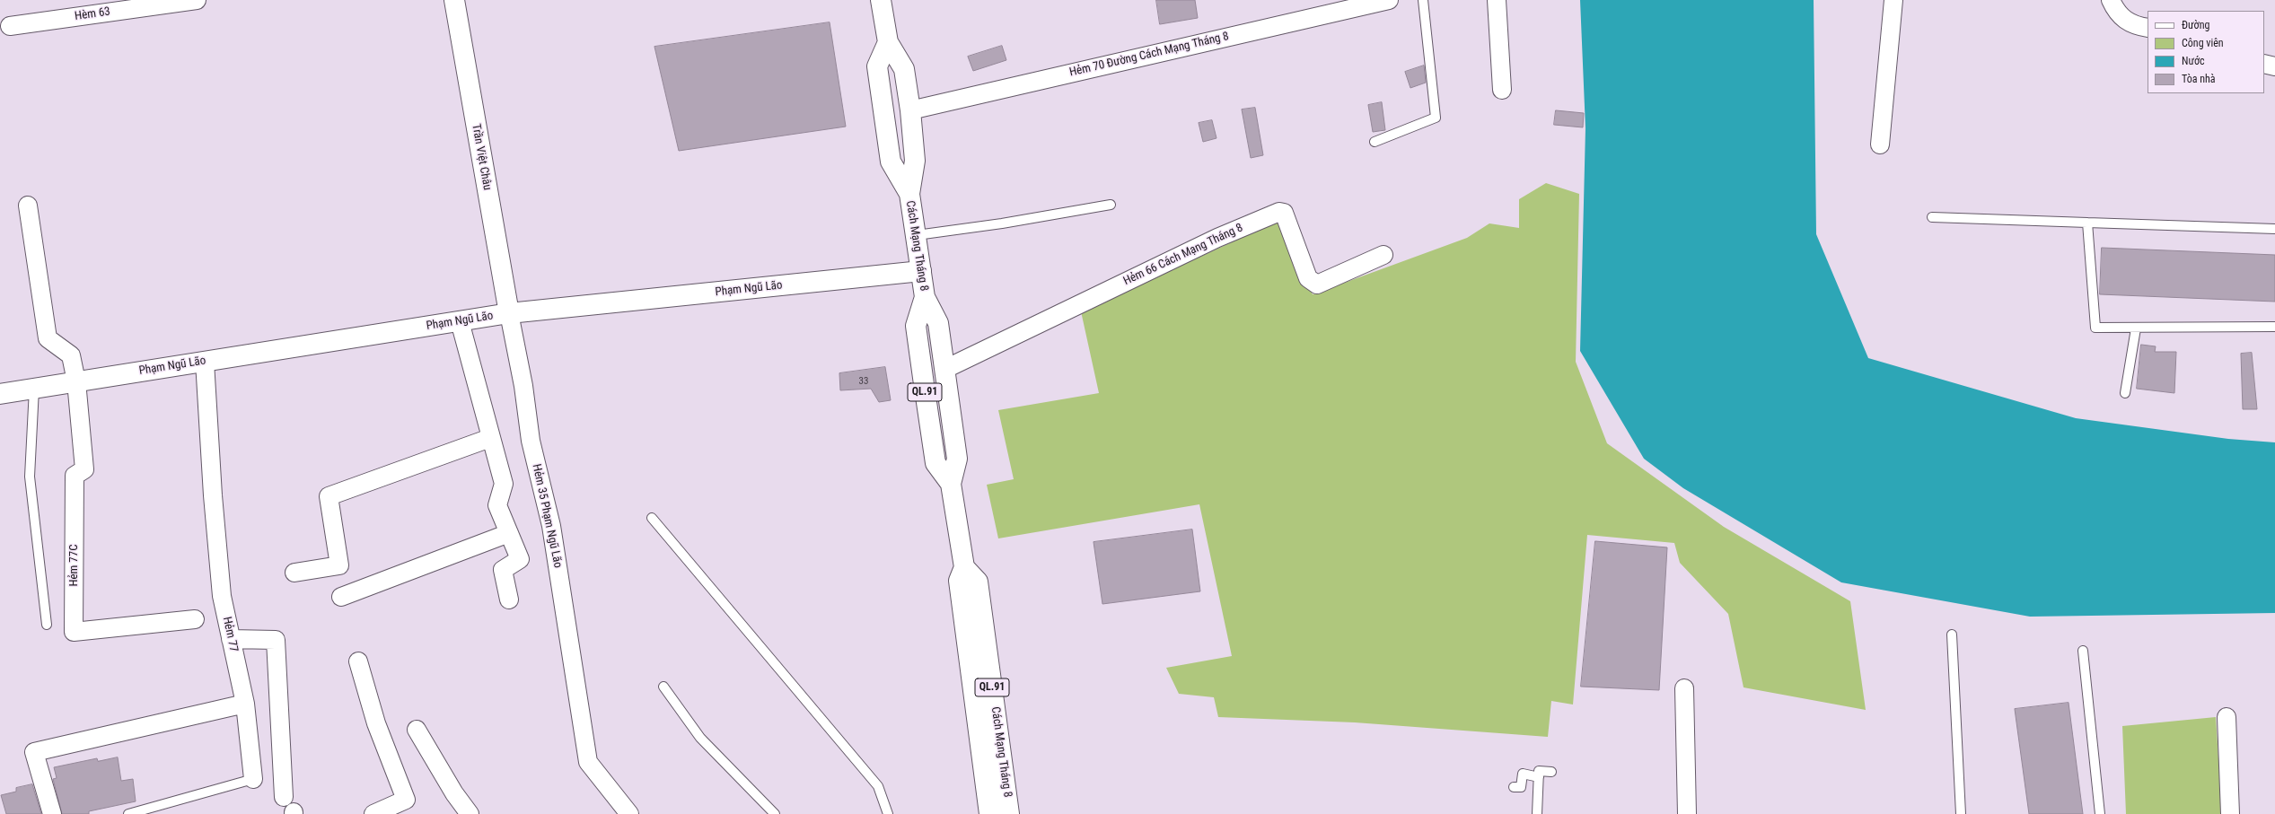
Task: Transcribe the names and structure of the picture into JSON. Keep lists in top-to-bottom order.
{
  "streets": {
    "main road": [
      "Trần Việt Châu",
      "Cách Mạng Tháng 8",
      "Phạm Ngũ Lão",
      "QL.91"
    ],
    "street": [
      "Hèm 63",
      "Hẻm 70 Đường Cách Mạng Tháng 8",
      "Hẻm 66 Cách Mạng Tháng 8",
      "Hẻm 35 Phạm Ngũ Lão",
      "Hẻm 77C",
      "Hẻm 77"
    ]
  },
  "crossings": [
    ["Hẻm 70 Đường Cách Mạng Tháng 8", "Cách Mạng Tháng 8"],
    ["Trần Việt Châu", "Phạm Ngũ Lão"],
    ["Trần Việt Châu", "Hẻm 35 Phạm Ngũ Lão"],
    ["Cách Mạng Tháng 8", "Hẻm 66 Cách Mạng Tháng 8"],
    ["Cách Mạng Tháng 8", "Phạm Ngũ Lão"],
    ["Phạm Ngũ Lão", "Hẻm 35 Phạm Ngũ Lão"],
    ["Phạm Ngũ Lão", "Hẻm 77C"],
    ["Phạm Ngũ Lão", "Hẻm 77"]
  ],
  "house_numbers": ["33"],
  "legend": [
    "Đường",
    "Công viên",
    "Nước",
    "Tòa nhà"
  ]
}
